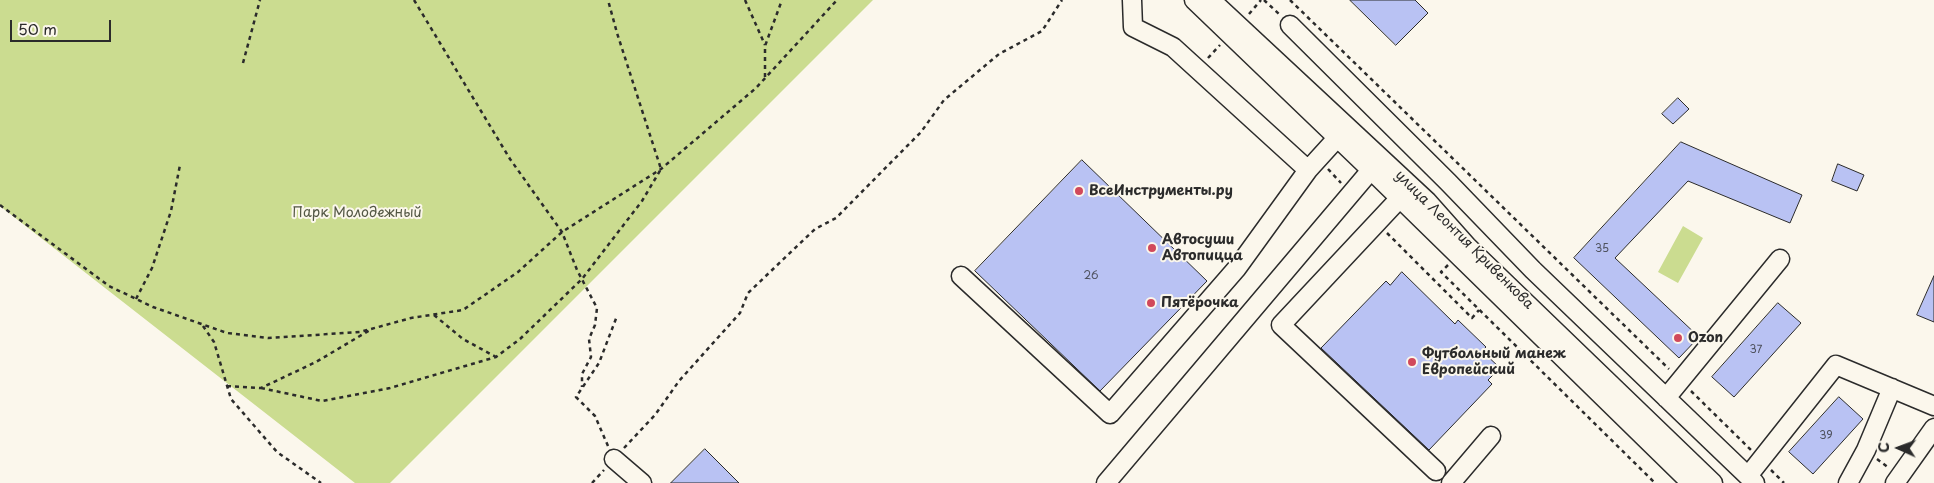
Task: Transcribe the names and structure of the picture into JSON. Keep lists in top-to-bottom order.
{
  "streets": {
    "street": ["улица Леонтия Кривенкова"]
  },
  "parks": ["Парк Молодежный"],
  "places": [
    "ВсеИнструменты.ру",
    "Автосуши Автопицца",
    "Пятёрочка",
    "Ozon",
    "Футбольный манеж Европейский"
  ],
  "house_numbers": [
    "35",
    "26",
    "37",
    "39"
  ],
  "scale_bar": "50 m",
  "north": "left"
}
